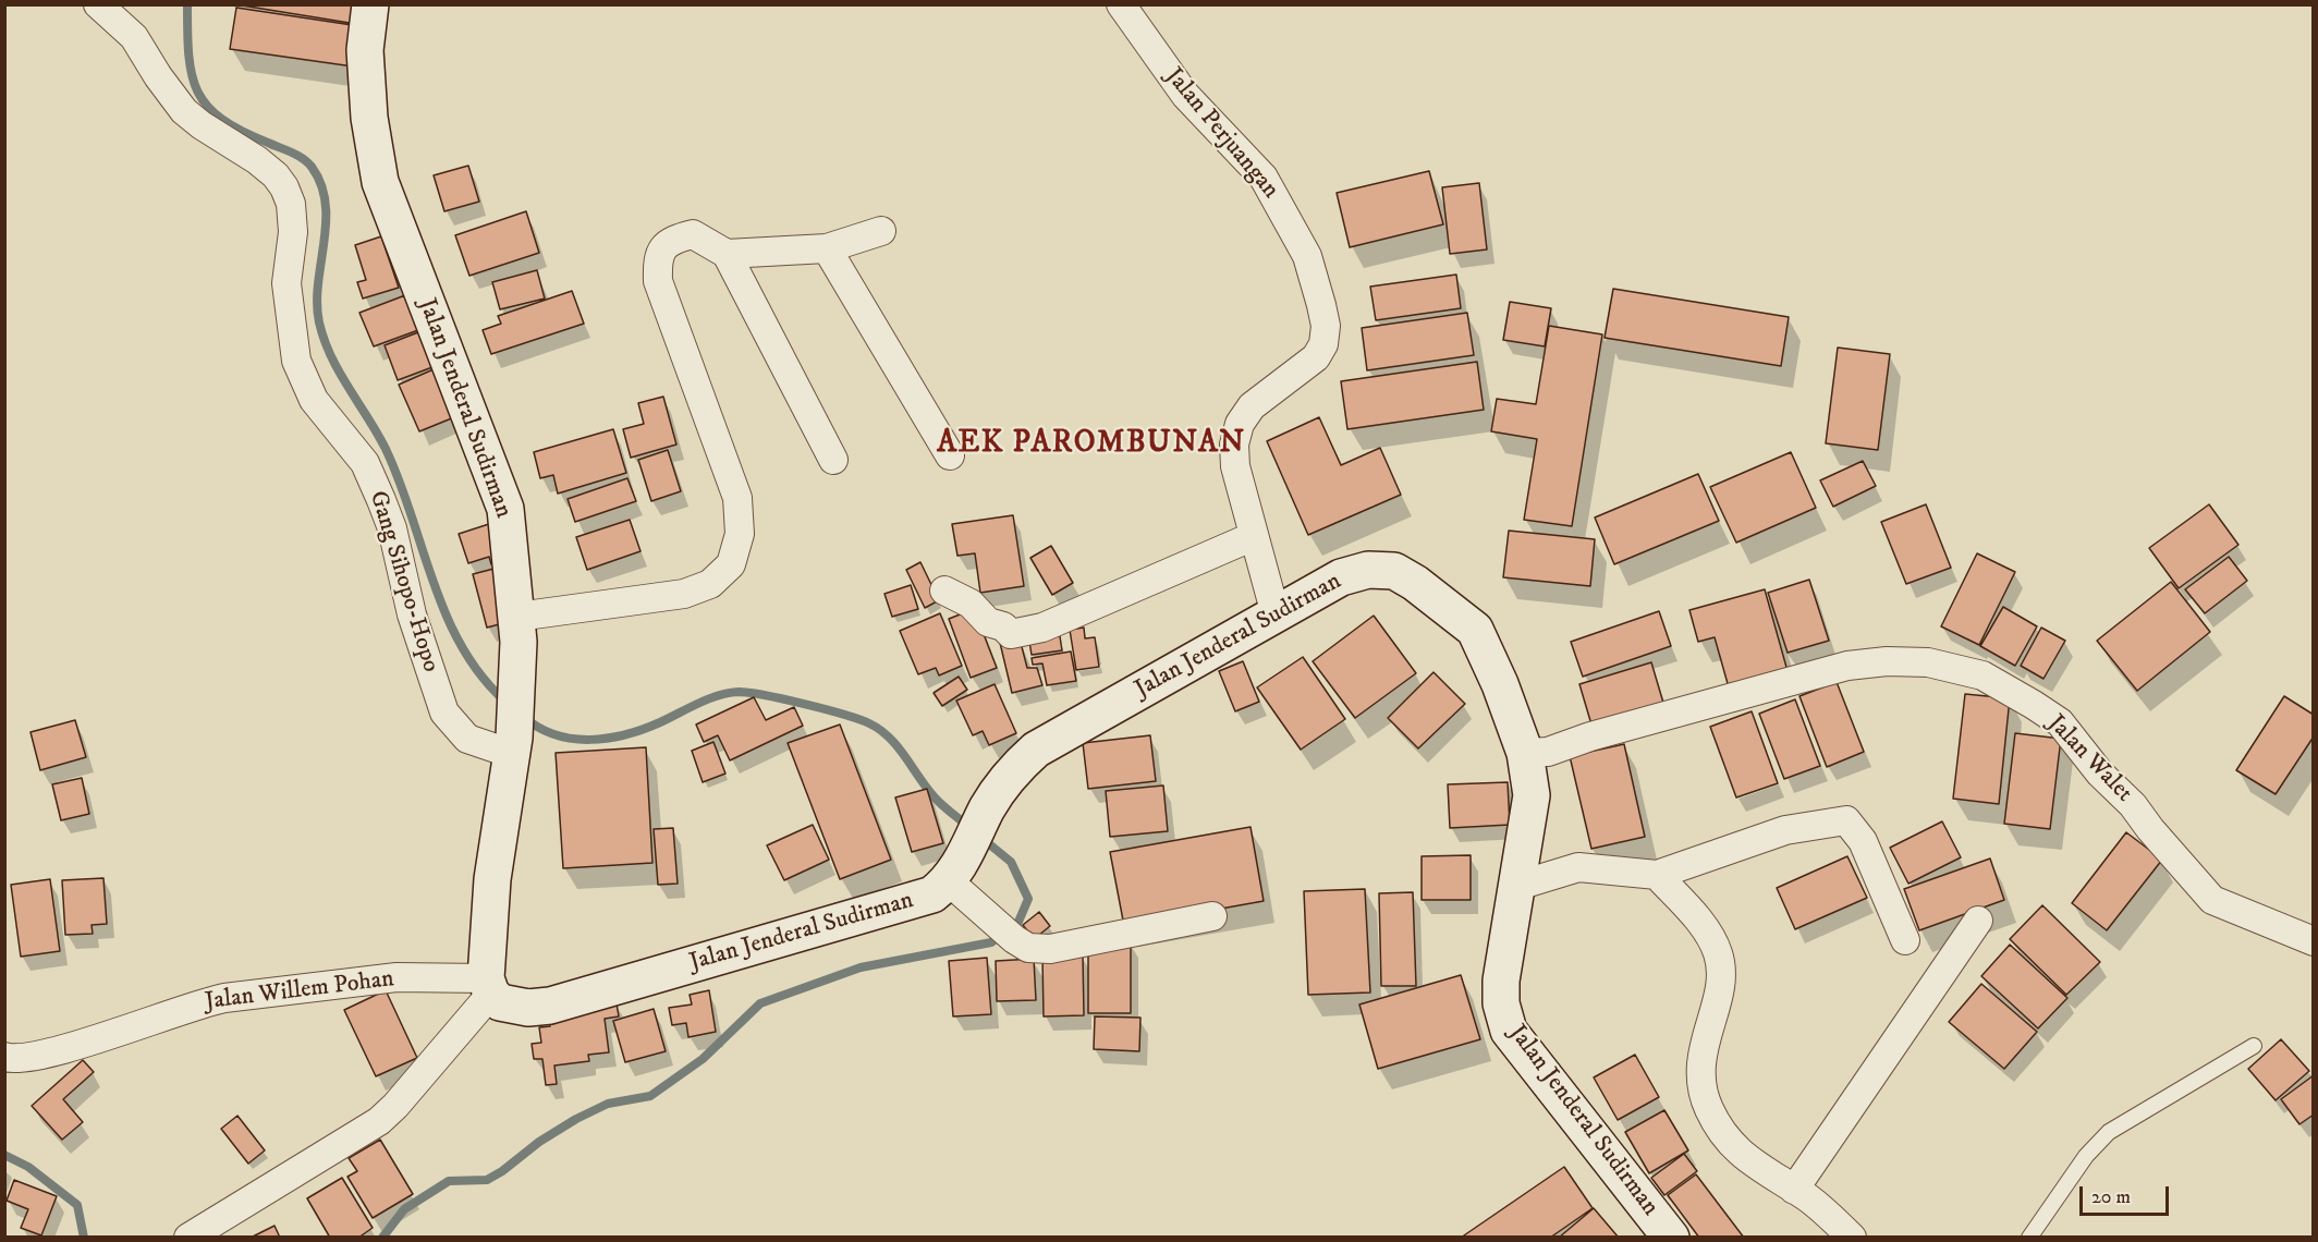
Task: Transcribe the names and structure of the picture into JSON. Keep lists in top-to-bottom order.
{
  "streets": {
    "main road": ["Jalan Jenderal Sudirman"],
    "street": [
      "Jalan Perjuangan",
      "Gang Sihopo-Hopo",
      "Jalan Walet",
      "Jalan Willem Pohan"
    ]
  },
  "crossings": [
    ["Jalan Perjuangan", "Jalan Jenderal Sudirman"],
    ["Jalan Jenderal Sudirman", "Gang Sihopo-Hopo"],
    ["Jalan Jenderal Sudirman", "Jalan Walet"],
    ["Jalan Jenderal Sudirman", "Jalan Willem Pohan"]
  ],
  "districts": ["AEK PAROMBUNAN"],
  "scale_bar": "20 m"
}
